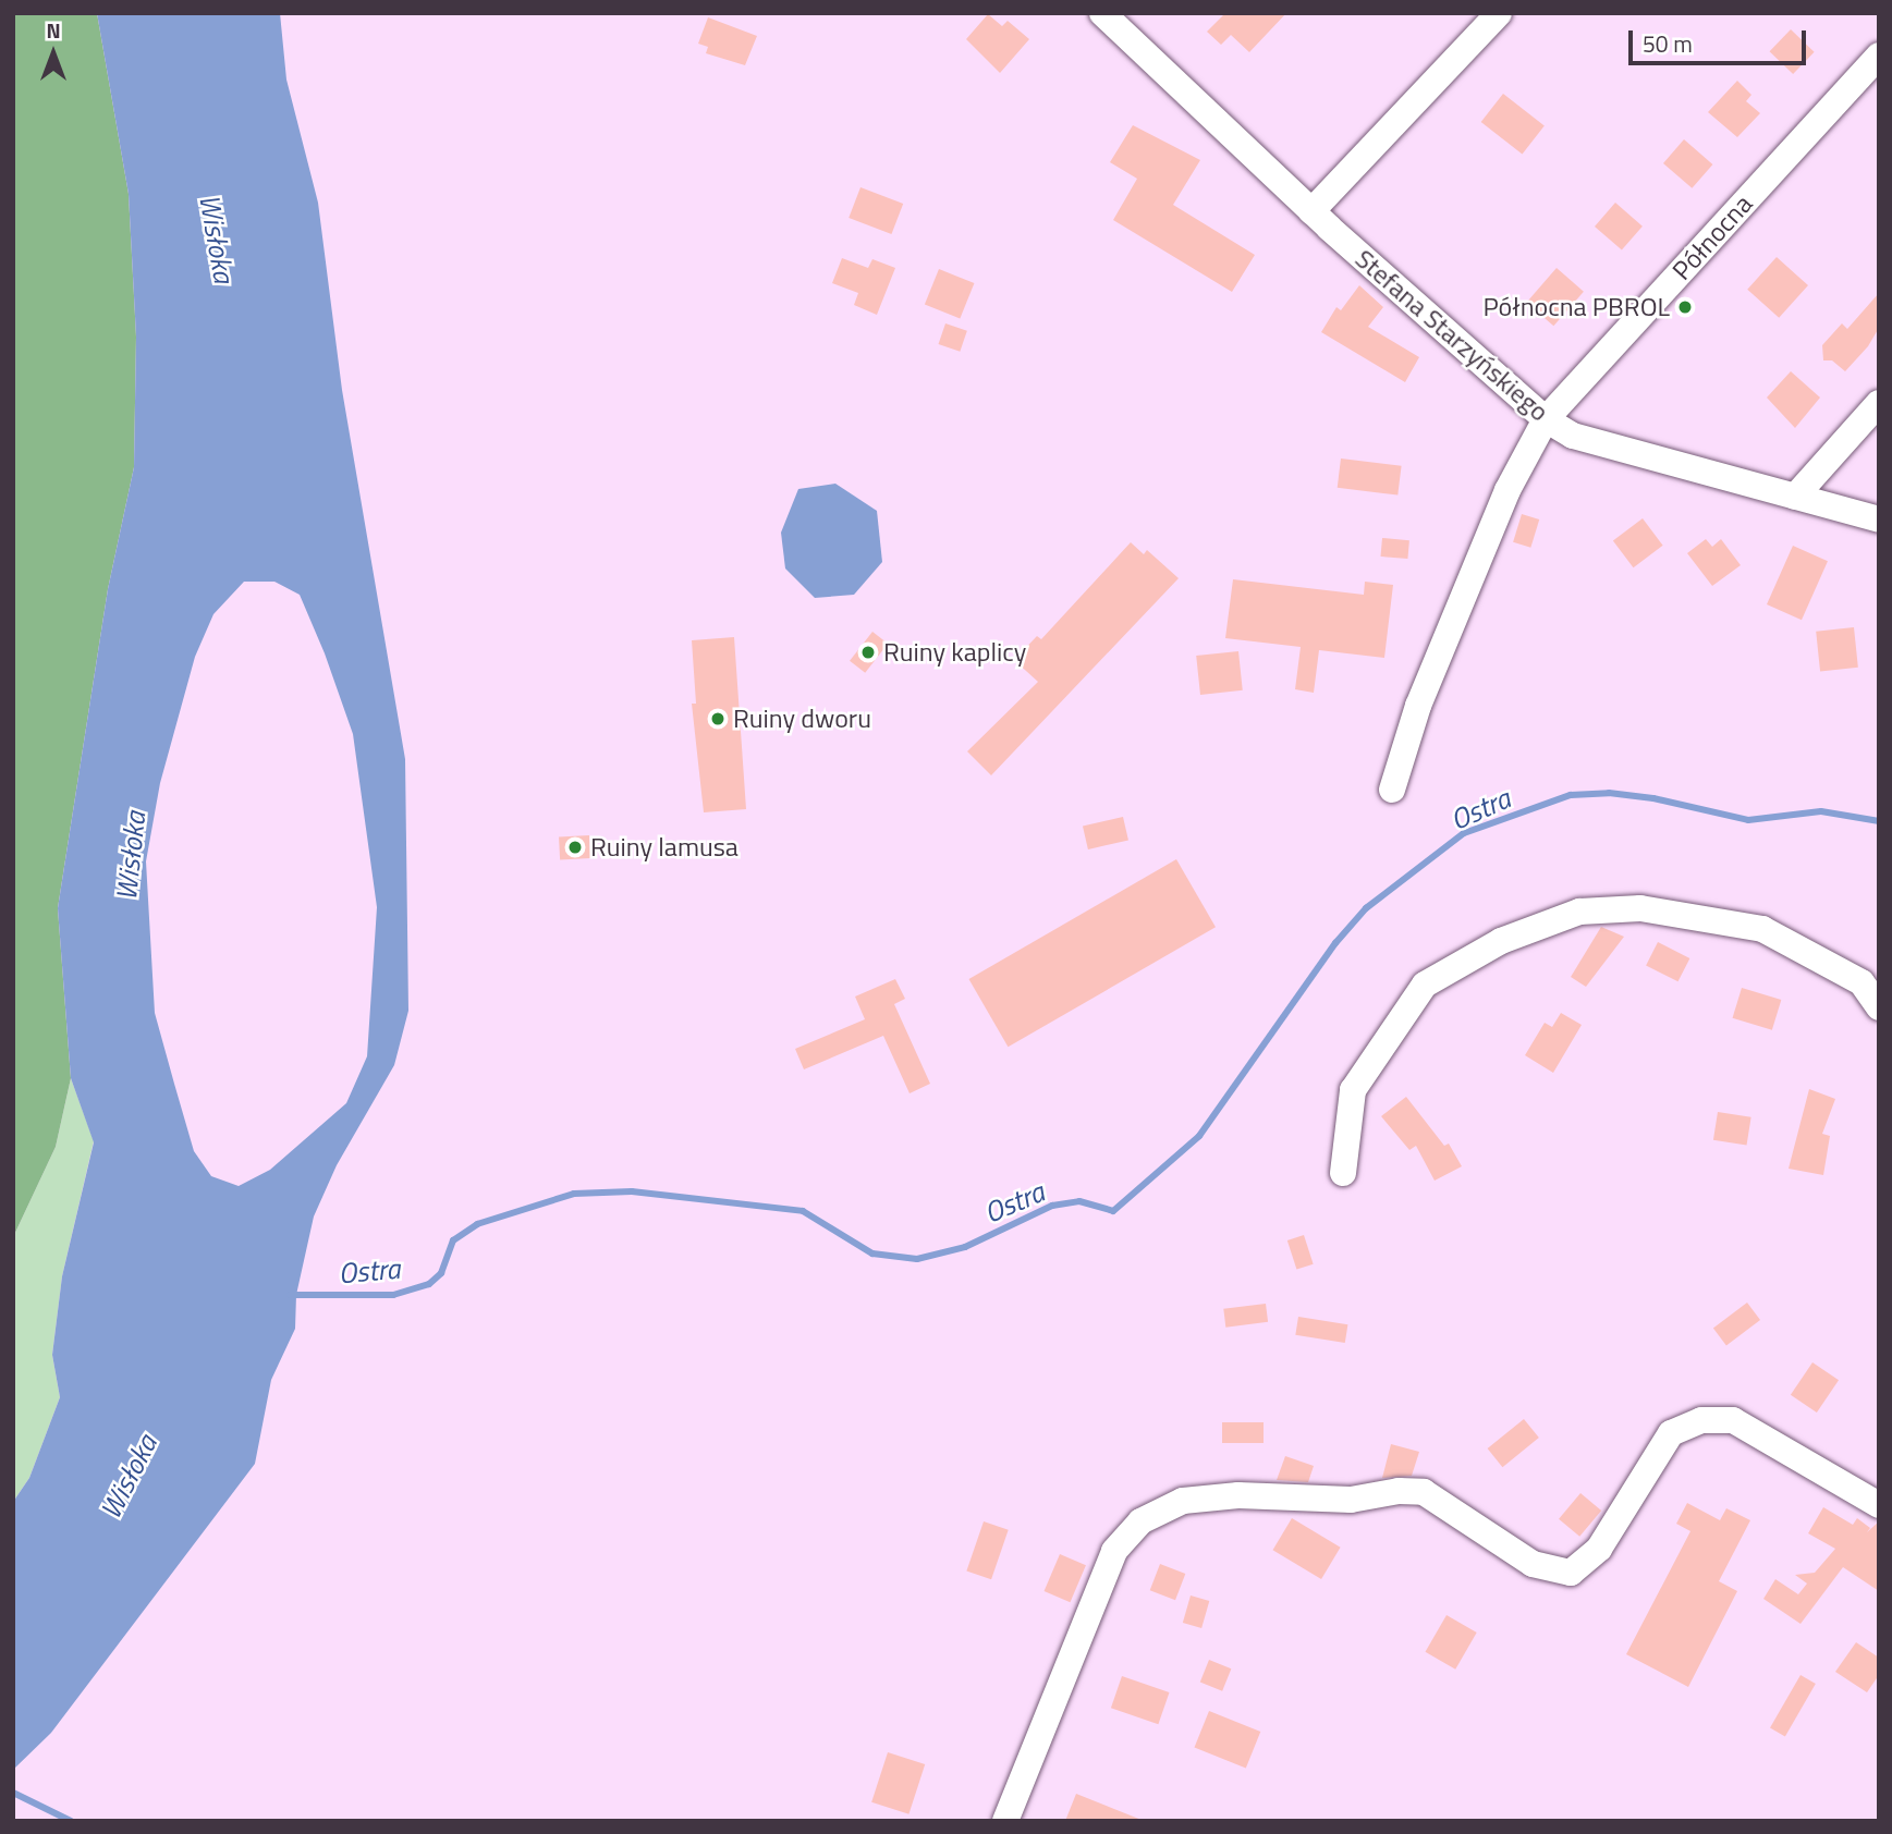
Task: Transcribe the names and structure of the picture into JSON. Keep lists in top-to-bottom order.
{
  "streets": {
    "street": ["Północna", "Stefana Starzyńskiego"]
  },
  "crossings": [
    ["Północna", "Stefana Starzyńskiego"]
  ],
  "water": ["Wisłoka", "Ostra"],
  "places": [
    "Północna PBROL",
    "Ruiny kaplicy",
    "Ruiny dworu",
    "Ruiny lamusa"
  ],
  "scale_bar": "50 m",
  "north": "top"
}
